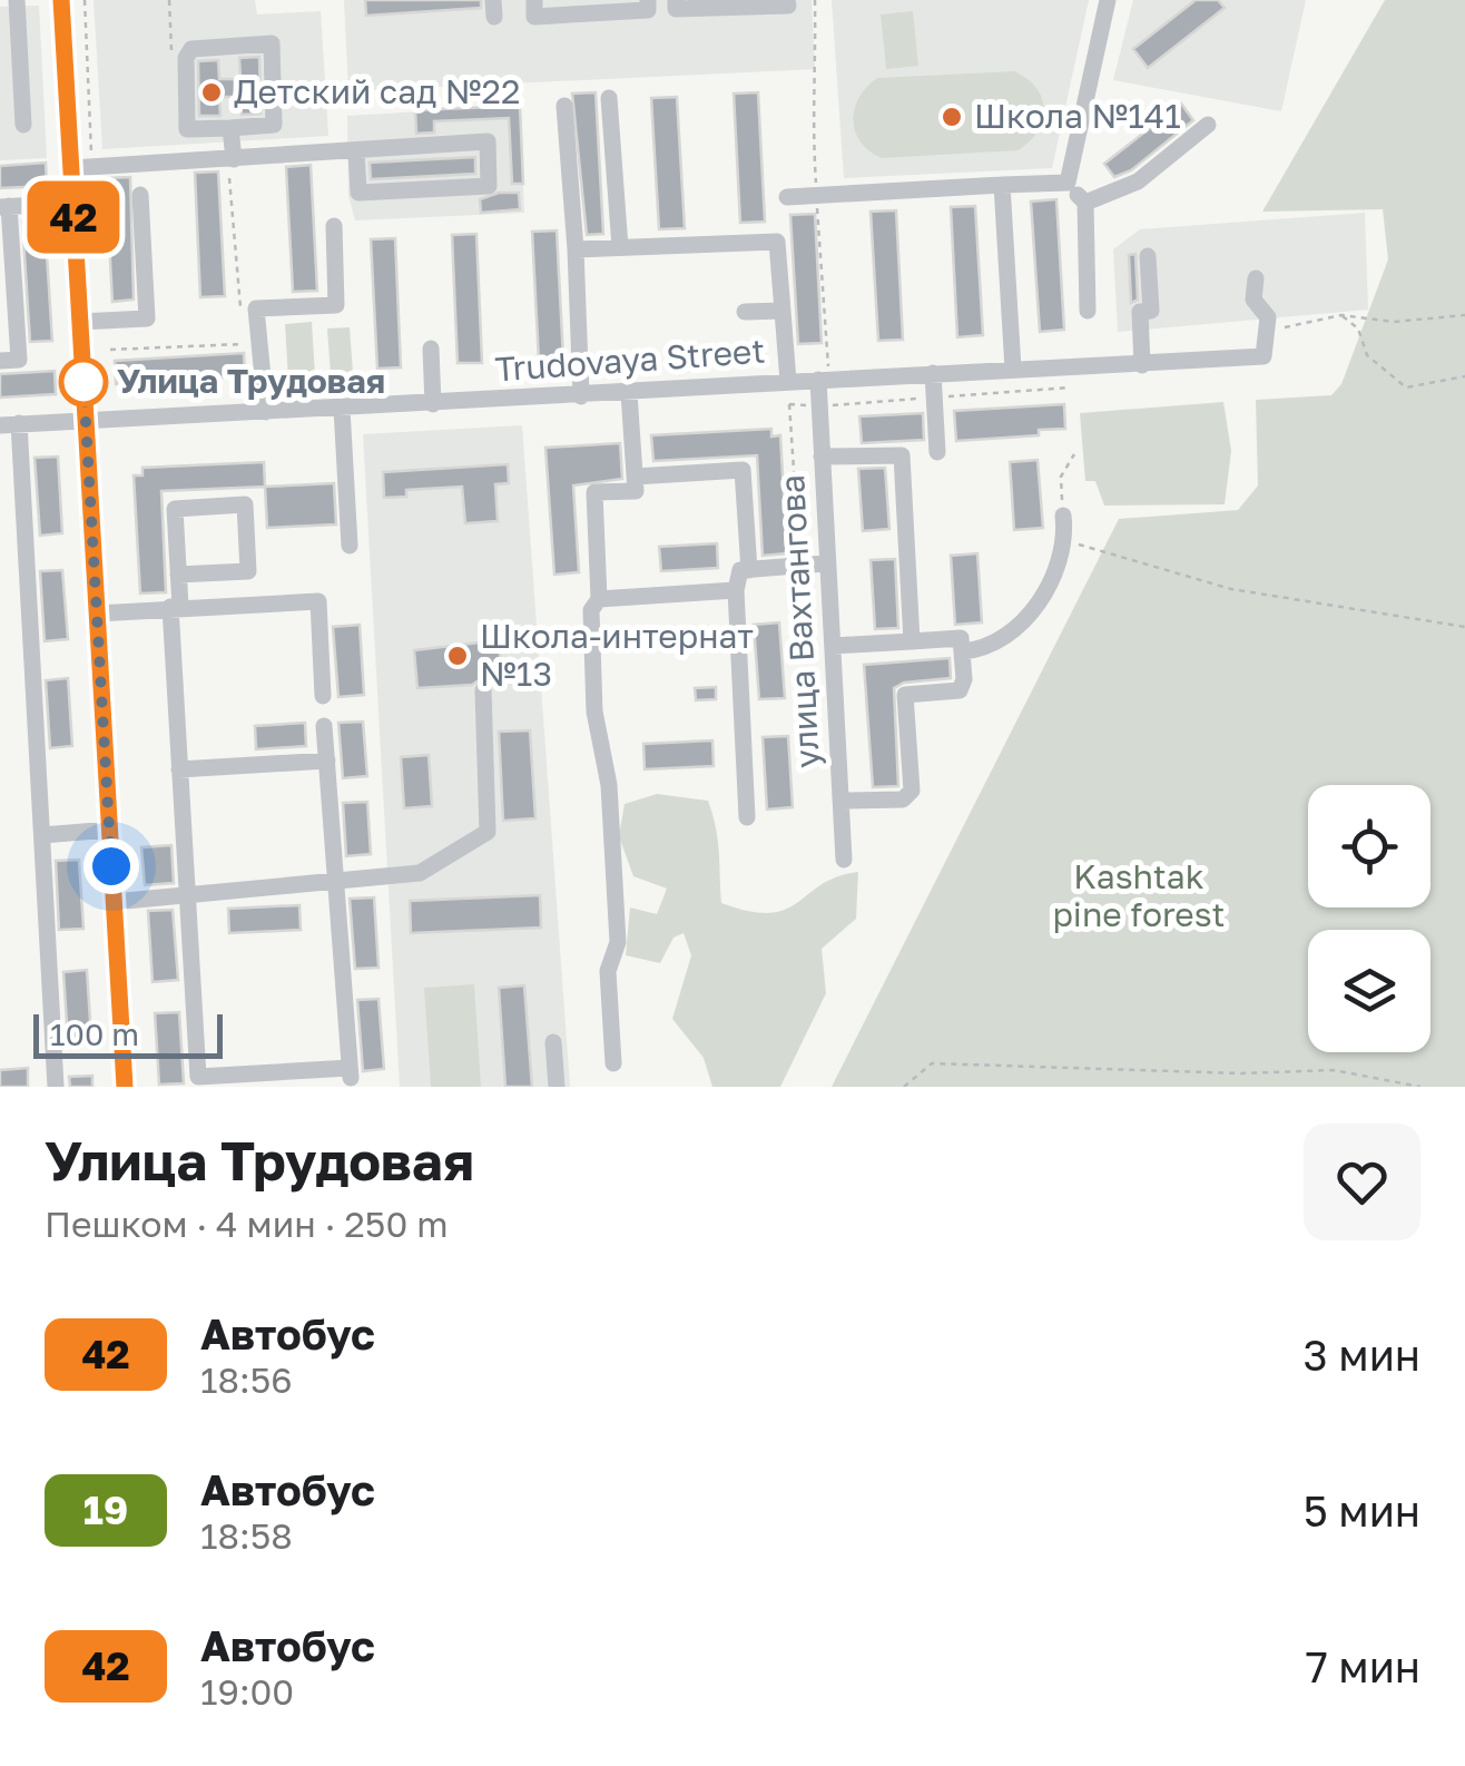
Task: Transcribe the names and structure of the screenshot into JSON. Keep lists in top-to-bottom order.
{
  "streets": {
    "street": ["Trudovaya Street", "улица Вахтангова"]
  },
  "crossings": [
    ["Trudovaya Street", "улица Вахтангова"]
  ],
  "parks": ["Kashtak pine forest"],
  "places": [
    "Детский сад №22",
    "Школа №141",
    "Улица Трудовая",
    "Школа-интернат №13"
  ],
  "lines": ["bus line 42"],
  "scale_bar": "100 m",
  "page": {
    "on_map": "42",
    "scale": "100 m",
    "heading": ["Улица Трудовая", "Пешком · 4 мин · 250 m"],
    "list": [
      {
        "mark": "42",
        "name": "Автобус",
        "note": "18:56",
        "value": "3 мин"
      },
      {
        "mark": "19",
        "name": "Автобус",
        "note": "18:58",
        "value": "5 мин"
      },
      {
        "mark": "42",
        "name": "Автобус",
        "note": "19:00",
        "value": "7 мин"
      }
    ]
  }
}
